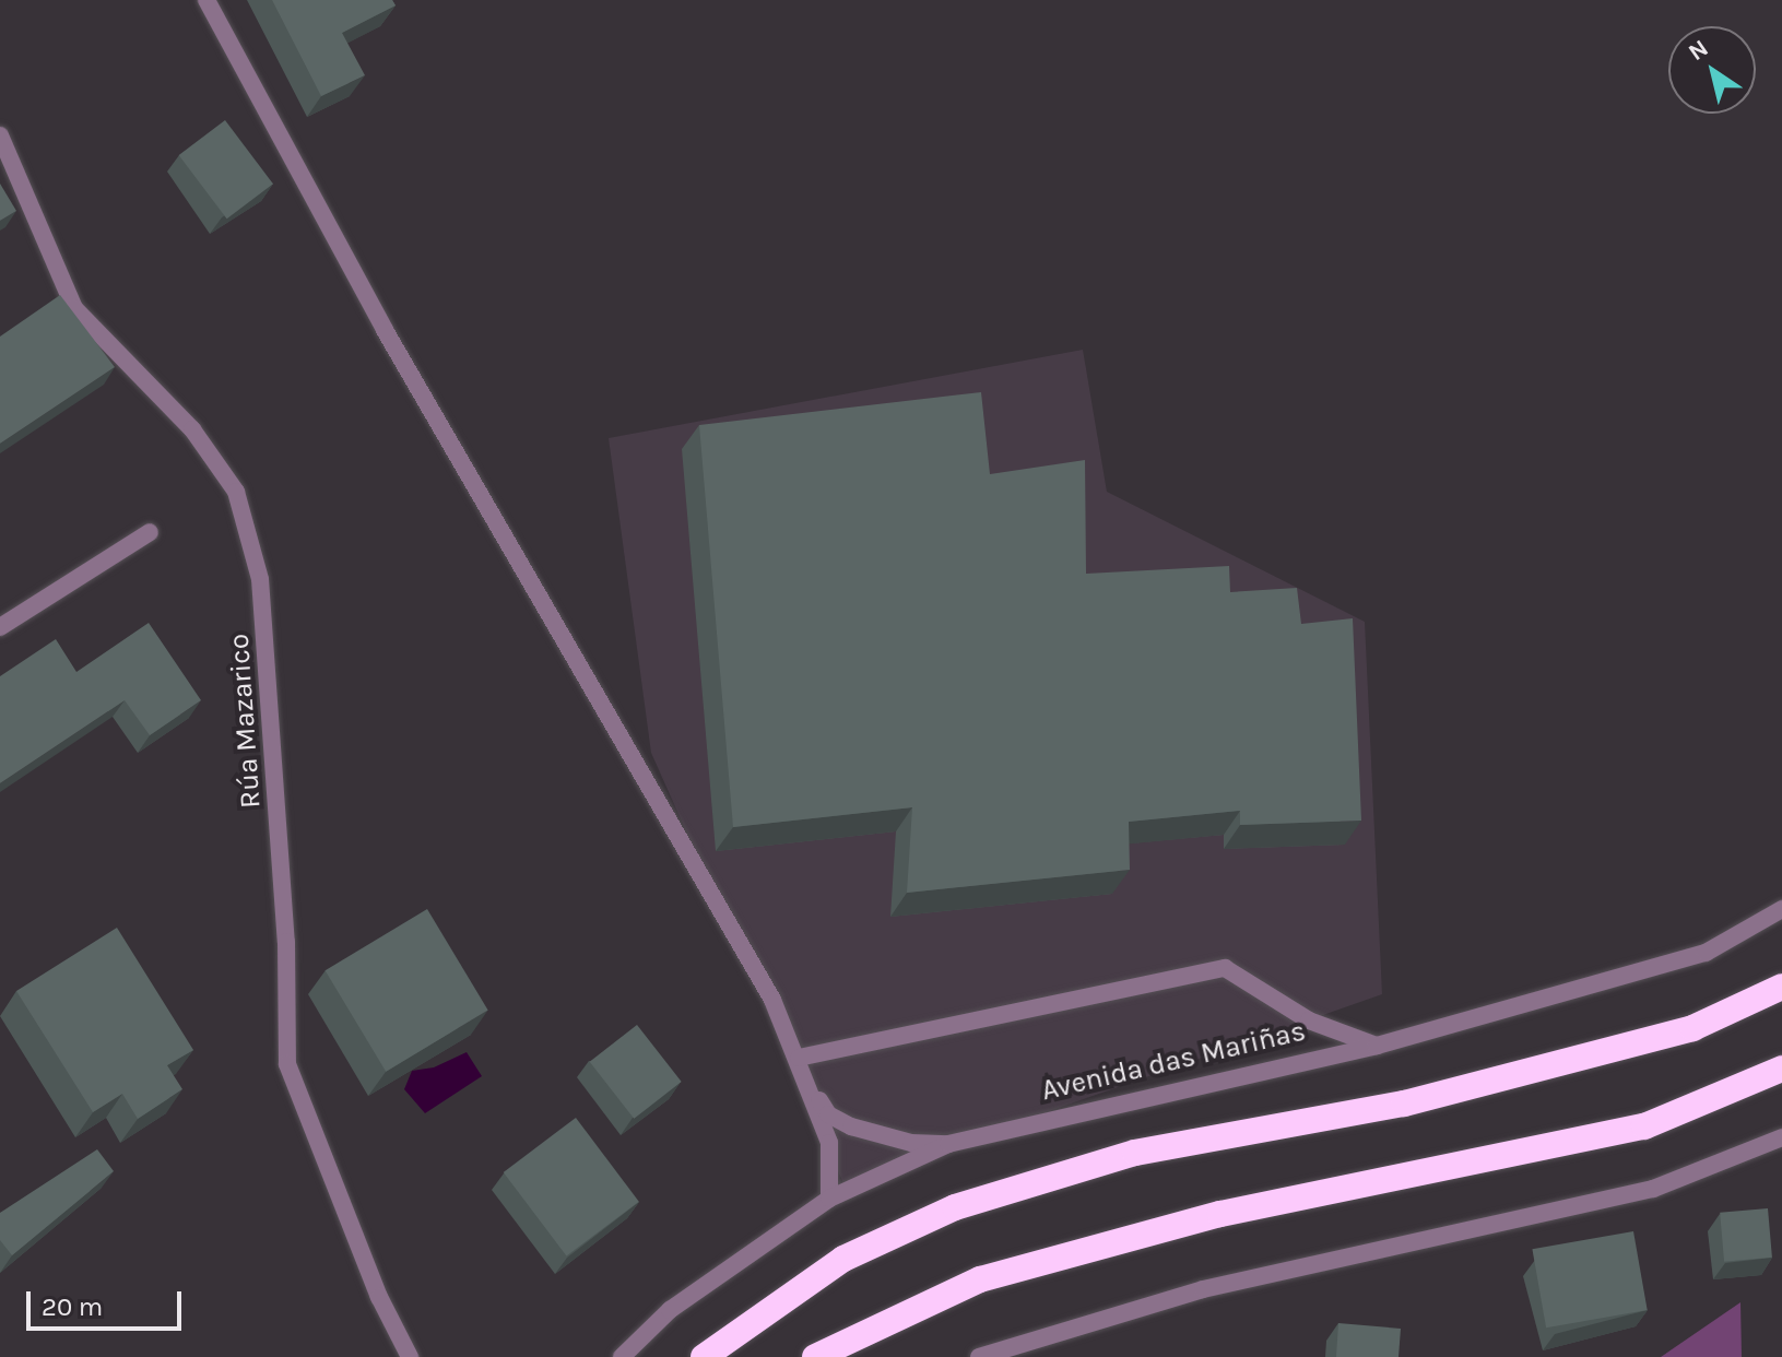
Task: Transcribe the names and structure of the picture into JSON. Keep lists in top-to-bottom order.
{
  "streets": {
    "street": ["Rúa Mazarico", "Avenida das Mariñas"]
  },
  "scale_bar": "20 m",
  "north": "top left"
}
